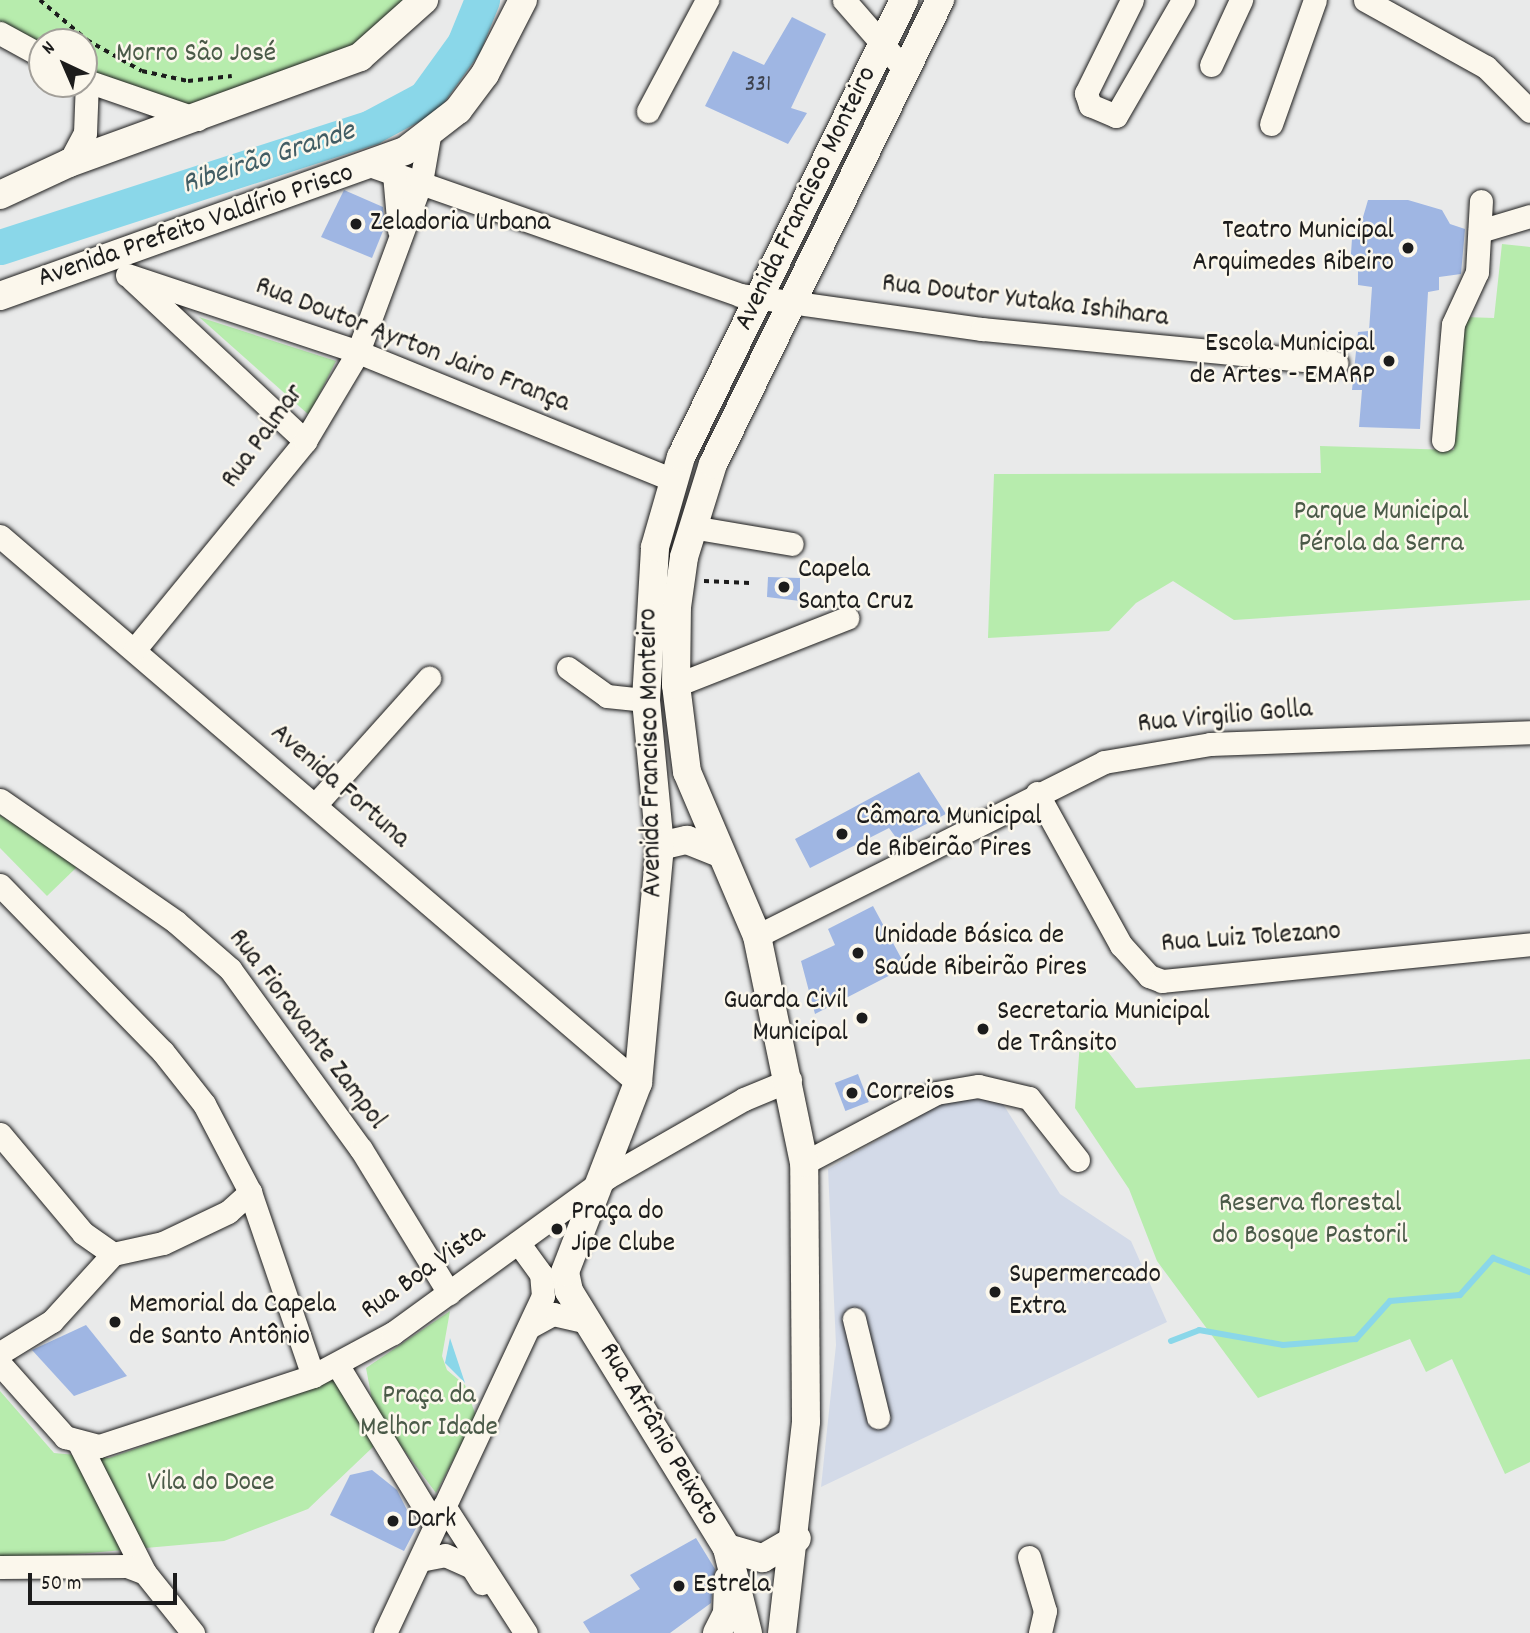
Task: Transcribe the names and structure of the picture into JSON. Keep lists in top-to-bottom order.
{
  "streets": {
    "main road": ["Avenida Francisco Monteiro", "Avenida Prefeito Valdírio Prisco", "Rua Afrânio Peixoto"],
    "street": [
      "Rua Doutor Yutaka Ishihara",
      "Rua Doutor Ayrton Jairo França",
      "Rua Palmar",
      "Rua Virgilio Golla",
      "Avenida Fortuna",
      "Rua Luiz Tolezano",
      "Rua Fioravante Zampol",
      "Rua Boa Vista"
    ]
  },
  "crossings": [
    ["Avenida Francisco Monteiro", "Rua Doutor Yutaka Ishihara"],
    ["Avenida Francisco Monteiro", "Rua Doutor Ayrton Jairo França"],
    ["Avenida Francisco Monteiro", "Rua Virgilio Golla"],
    ["Avenida Francisco Monteiro", "Avenida Fortuna"],
    ["Avenida Francisco Monteiro", "Rua Boa Vista"],
    ["Avenida Francisco Monteiro", "Rua Afrânio Peixoto"],
    ["Avenida Prefeito Valdírio Prisco", "Rua Doutor Yutaka Ishihara"],
    ["Avenida Prefeito Valdírio Prisco", "Rua Palmar"],
    ["Rua Doutor Yutaka Ishihara", "Rua Palmar"],
    ["Rua Doutor Ayrton Jairo França", "Rua Palmar"],
    ["Rua Palmar", "Avenida Fortuna"],
    ["Rua Virgilio Golla", "Rua Luiz Tolezano"],
    ["Rua Fioravante Zampol", "Rua Boa Vista"]
  ],
  "water": ["Ribeirão Grande"],
  "parks": [
    "Morro São José",
    "Parque Municipal Pérola da Serra",
    "Reserva florestal do Bosque Pastoril",
    "Praça da Melhor Idade",
    "Vila do Doce"
  ],
  "places": [
    "Zeladoria Urbana",
    "Teatro Municipal Arquimedes Ribeiro",
    "Escola Municipal de Artes - EMARP",
    "Capela Santa Cruz",
    "Câmara Municipal de Ribeirão Pires",
    "Unidade Básica de Saúde Ribeirão Pires",
    "Guarda Civil Municipal",
    "Secretaria Municipal de Trânsito",
    "Correios",
    "Praça do Jipe Clube",
    "Supermercado Extra",
    "Memorial da Capela de Santo Antônio",
    "Dark",
    "Estrela"
  ],
  "house_numbers": ["331"],
  "scale_bar": "50 m",
  "north": "top left"
}
